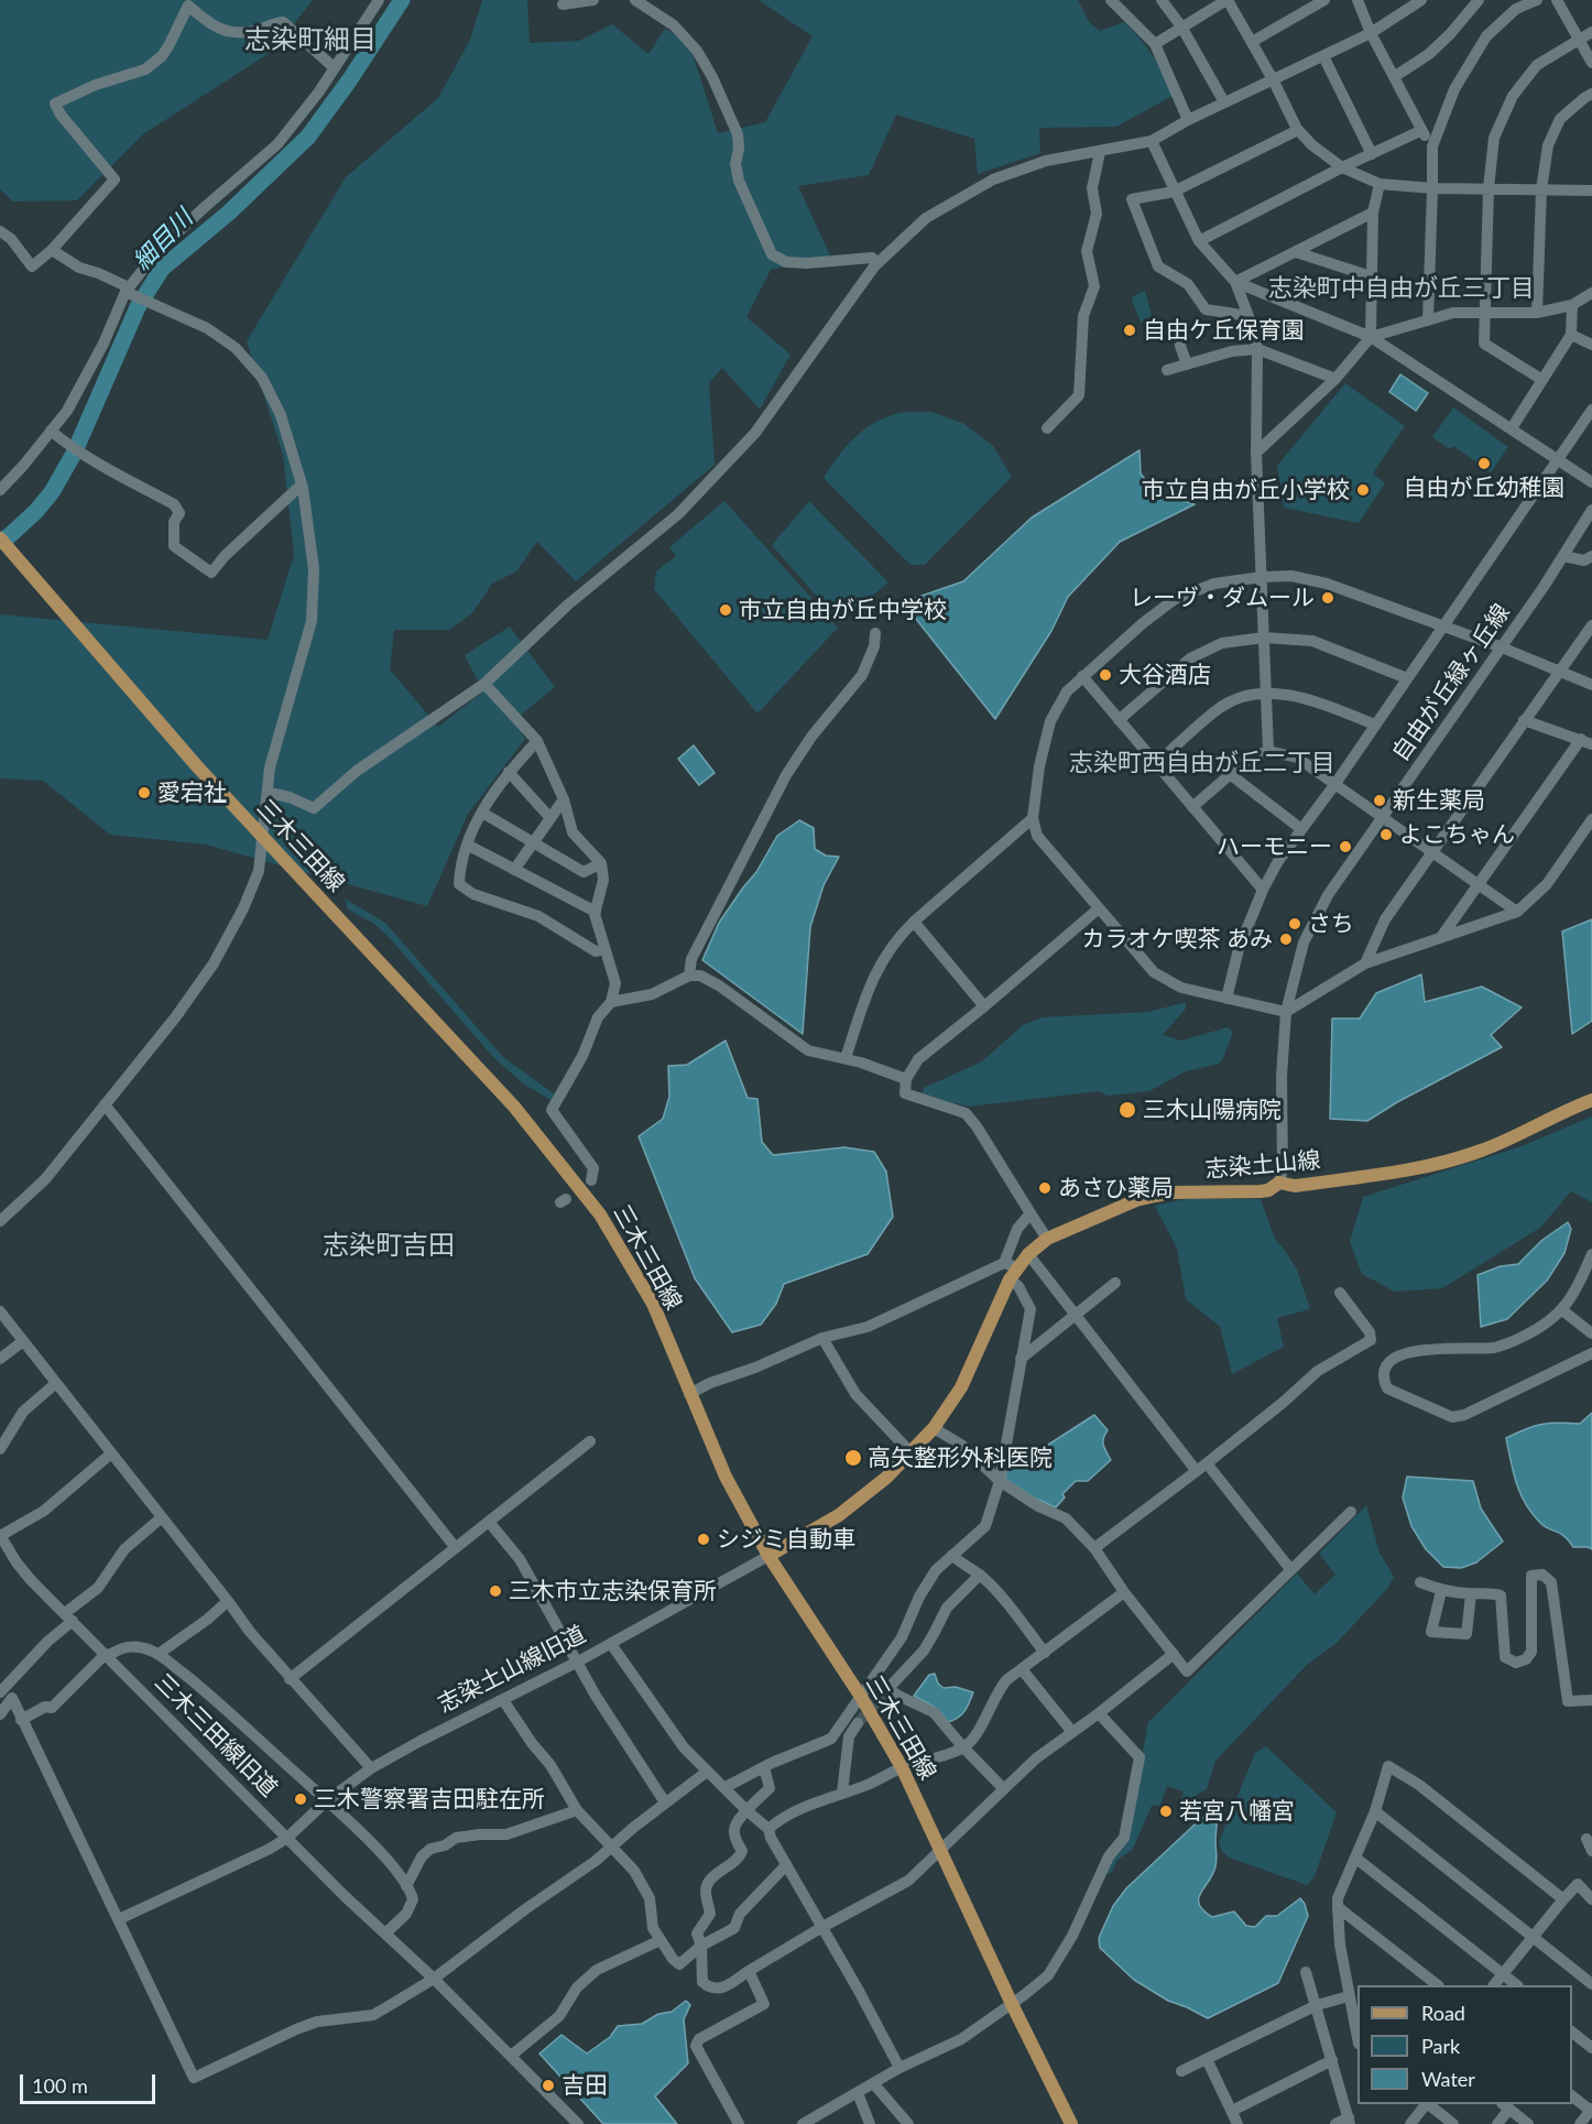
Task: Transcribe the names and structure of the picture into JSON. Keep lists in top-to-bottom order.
{
  "streets": {
    "main road": ["三木三田線", "志染土山線"],
    "street": ["自由が丘緑ヶ丘線", "志染土山線旧道", "三木三田線旧道"]
  },
  "crossings": [
    ["自由が丘緑ヶ丘線", "志染土山線"],
    ["三木三田線", "志染土山線"],
    ["三木三田線", "志染土山線旧道"],
    ["志染土山線", "志染土山線旧道"],
    ["志染土山線旧道", "三木三田線旧道"]
  ],
  "districts": [
    "志染町細目",
    "志染町中自由が丘三丁目",
    "志染町西自由が丘二丁目",
    "志染町吉田"
  ],
  "water": ["細目川"],
  "places": [
    "自由ケ丘保育園",
    "自由が丘幼稚園",
    "市立自由が丘小学校",
    "レーヴ・ダムール",
    "市立自由が丘中学校",
    "大谷酒店",
    "愛宕社",
    "新生薬局",
    "よこちゃん",
    "ハーモニー",
    "さち",
    "カラオケ喫茶 あみ",
    "三木山陽病院",
    "あさひ薬局",
    "高矢整形外科医院",
    "シジミ自動車",
    "三木市立志染保育所",
    "三木警察署吉田駐在所",
    "若宮八幡宮",
    "吉田"
  ],
  "legend": ["Road", "Park", "Water"],
  "scale_bar": "100 m"
}
